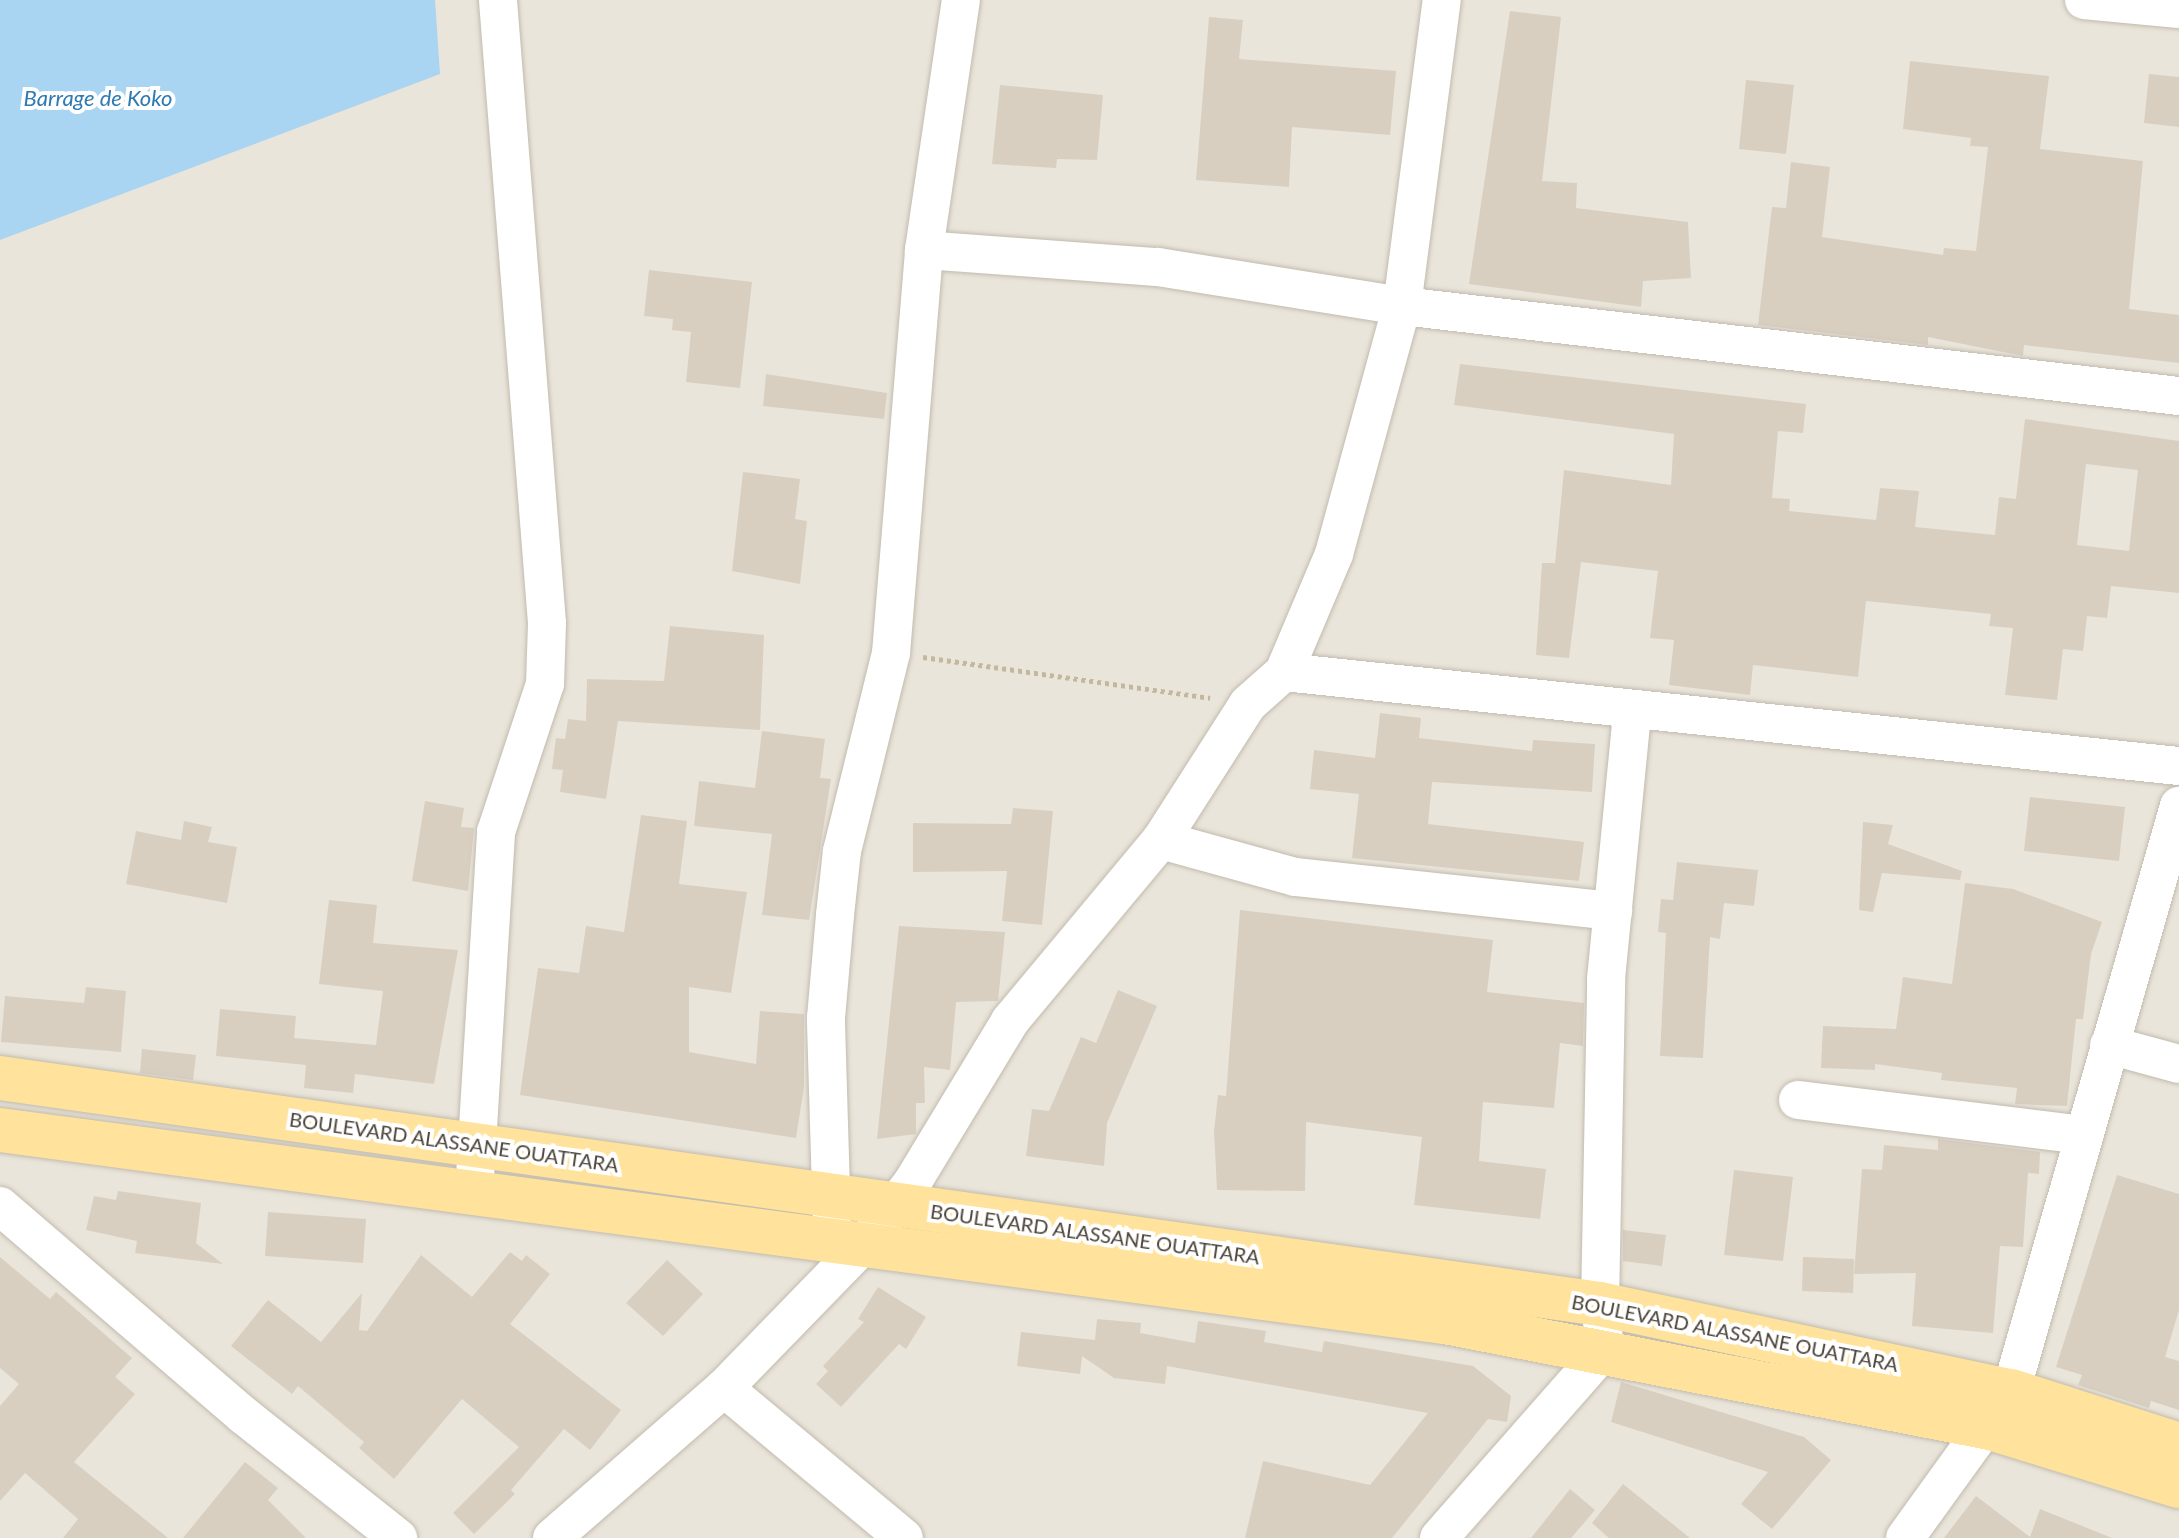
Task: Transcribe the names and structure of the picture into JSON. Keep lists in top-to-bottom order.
{
  "streets": {
    "main road": ["BOULEVARD ALASSANE OUATTARA"]
  },
  "water": ["Barrage de Koko"]
}
